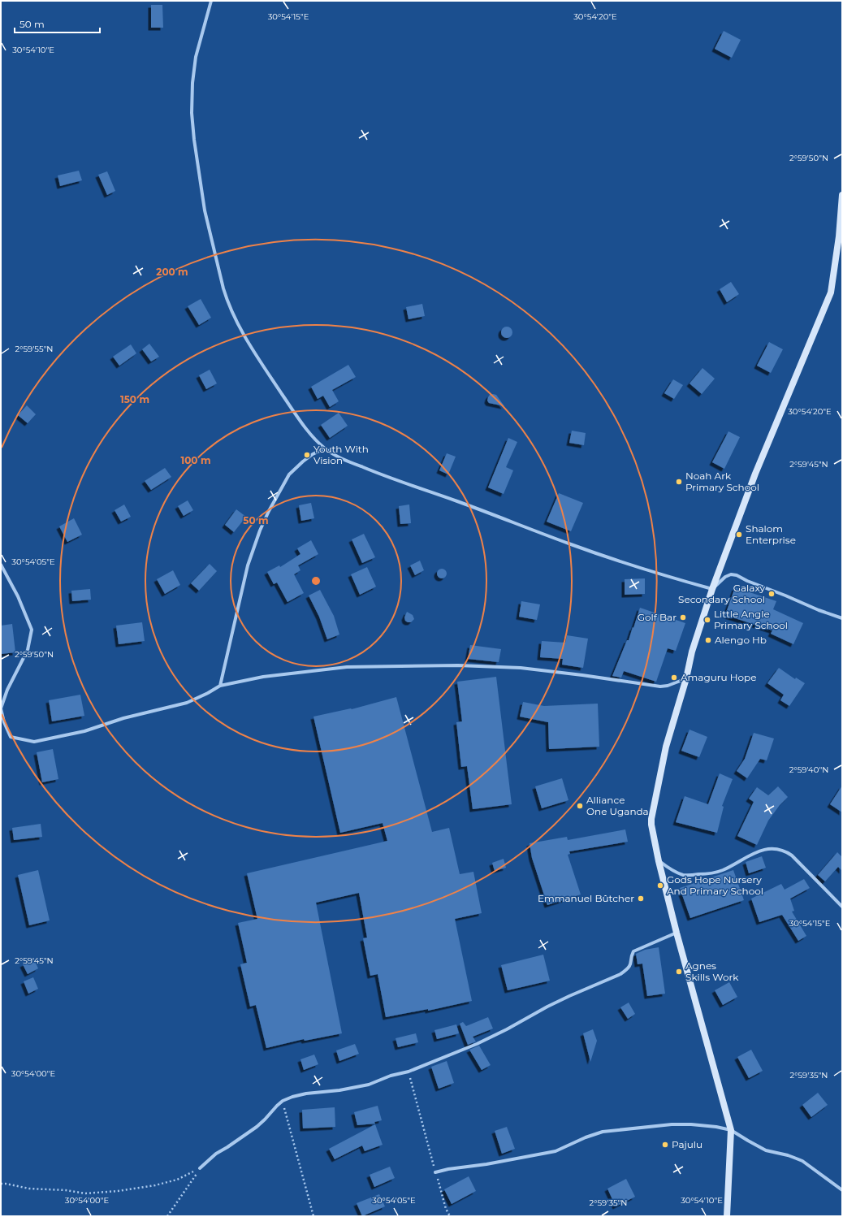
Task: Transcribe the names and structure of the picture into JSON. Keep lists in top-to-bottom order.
{
  "places": [
    "Youth With Vision",
    "Noah Ark Primary School",
    "Shalom Enterprise",
    "Galaxy Secondary School",
    "Golf Bar",
    "Little Angle Primary School",
    "Alengo Hb",
    "Amaguru Hope",
    "Alliance One Uganda",
    "Gods Hope Nursery And Primary School",
    "Emmanuel Bûtcher",
    "Agnes Skills Work",
    "Pajulu"
  ],
  "scale_bar": "50 m",
  "coordinates": [
    "30°54'15\"E",
    "30°54'20\"E",
    "30°54'10\"E",
    "2°59'50\"N",
    "2°59'55\"N",
    "2°59'45\"N",
    "30°54'05\"E",
    "2°59'40\"N",
    "30°54'00\"E",
    "2°59'35\"N"
  ],
  "rings": [
    "200 m",
    "150 m",
    "100 m",
    "50 m"
  ]
}
